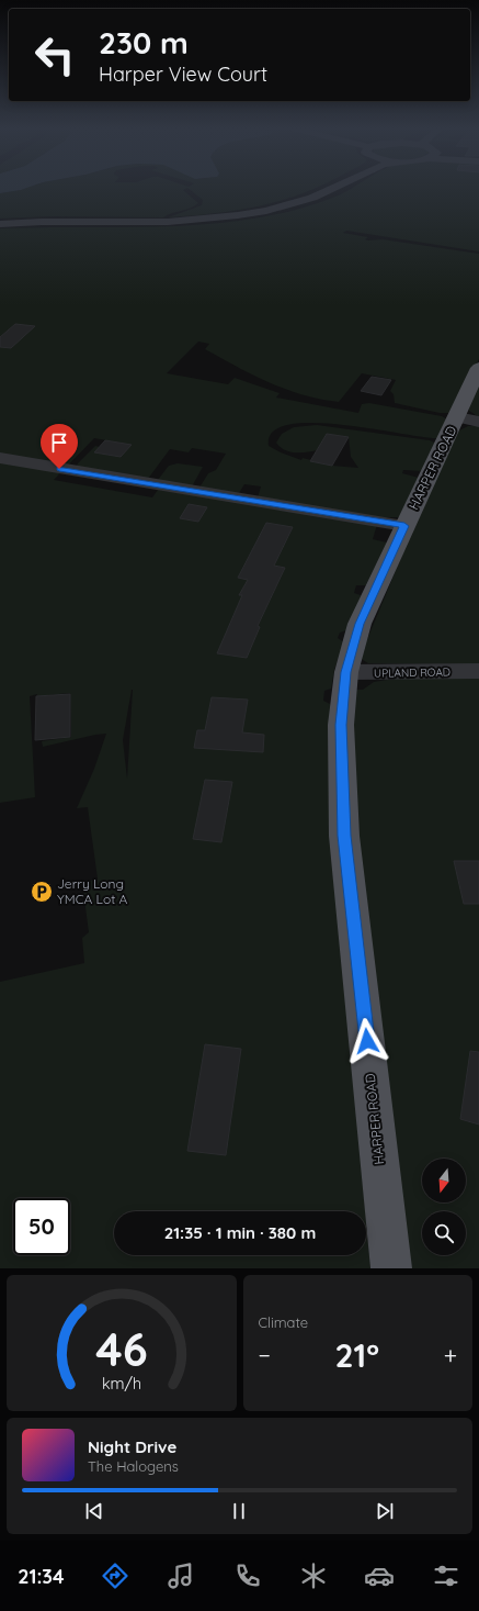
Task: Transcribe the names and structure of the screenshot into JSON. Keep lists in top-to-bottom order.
{
  "streets": {
    "main road": ["HARPER ROAD"],
    "street": ["UPLAND ROAD"]
  },
  "crossings": [
    ["HARPER ROAD", "UPLAND ROAD"]
  ],
  "places": {
    "parking": ["Jerry Long YMCA Lot A"]
  },
  "north": "bottom",
  "page": {
    "turn": ["230 m", "Harper View Court"],
    "limit": "50",
    "trip": "21:35 · 1 min · 380 m",
    "tile": "Climate",
    "heat": ["−", "21°", "+"],
    "song": ["Night Drive", "The Halogens"],
    "tabs": "21:34",
    "gauge": ["46", "km/h"]
  }
}
